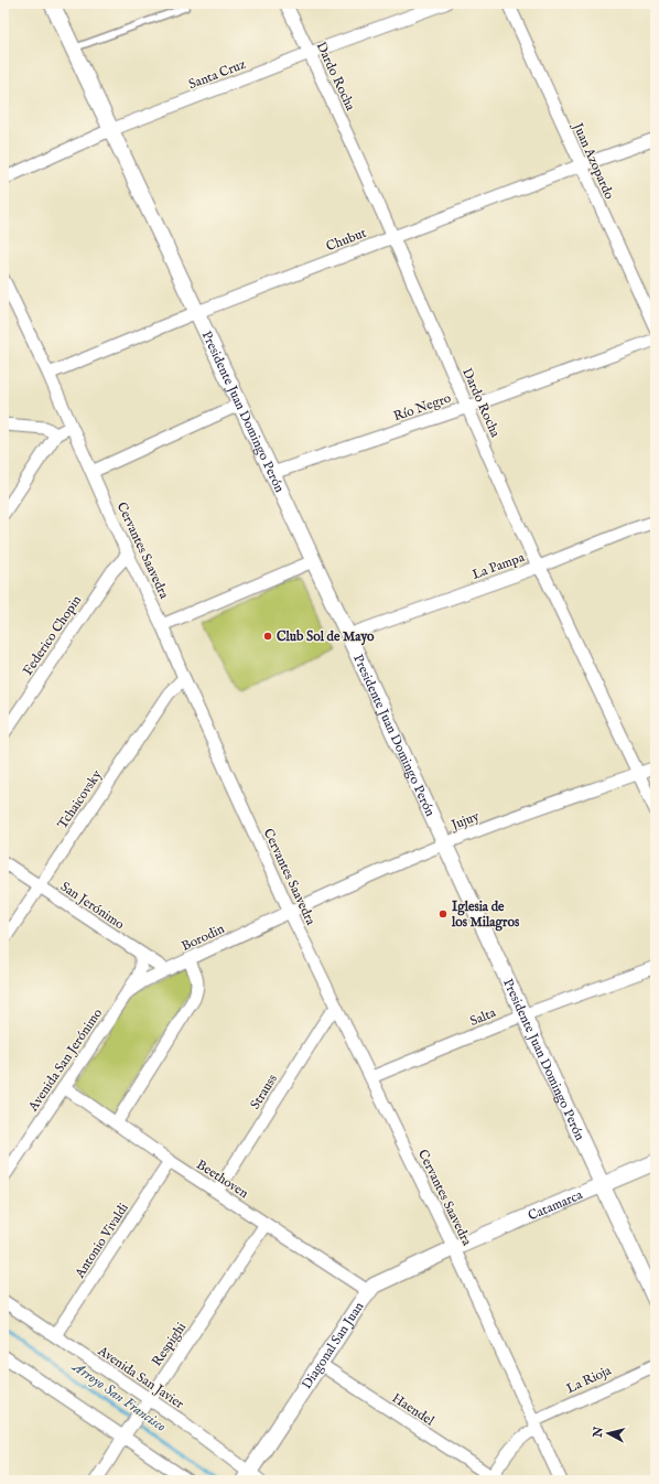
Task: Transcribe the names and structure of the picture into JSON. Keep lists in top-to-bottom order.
{
  "streets": {
    "street": [
      "Santa Cruz",
      "Dardo Rocha",
      "Juan Azopardo",
      "Chubut",
      "Río Negro",
      "Presidente Juan Domingo Perón",
      "Cervantes Saavedra",
      "La Pampa",
      "Federico Chopin",
      "Tchaicovsky",
      "Jujuy",
      "San Jerónimo",
      "Borodin",
      "Salta",
      "Avenida San Jerónimo",
      "Strauss",
      "Beethoven",
      "Catamarca",
      "Antonio Vivaldi",
      "Respighi",
      "Diagonal San Juan",
      "Avenida San Javier",
      "La Rioja",
      "Haendel"
    ]
  },
  "crossings": [
    ["Santa Cruz", "Dardo Rocha"],
    ["Santa Cruz", "Presidente Juan Domingo Perón"],
    ["Dardo Rocha", "Chubut"],
    ["Dardo Rocha", "Río Negro"],
    ["Dardo Rocha", "La Pampa"],
    ["Dardo Rocha", "Jujuy"],
    ["Juan Azopardo", "Chubut"],
    ["Chubut", "Presidente Juan Domingo Perón"],
    ["Chubut", "Cervantes Saavedra"],
    ["Río Negro", "Presidente Juan Domingo Perón"],
    ["Presidente Juan Domingo Perón", "La Pampa"],
    ["Presidente Juan Domingo Perón", "Jujuy"],
    ["Presidente Juan Domingo Perón", "Salta"],
    ["Presidente Juan Domingo Perón", "Catamarca"],
    ["Cervantes Saavedra", "Federico Chopin"],
    ["Cervantes Saavedra", "Tchaicovsky"],
    ["Cervantes Saavedra", "Jujuy"],
    ["Cervantes Saavedra", "Borodin"],
    ["Cervantes Saavedra", "Salta"],
    ["Cervantes Saavedra", "Strauss"],
    ["Cervantes Saavedra", "Catamarca"],
    ["Cervantes Saavedra", "Diagonal San Juan"],
    ["Cervantes Saavedra", "La Rioja"],
    ["Tchaicovsky", "San Jerónimo"],
    ["Jujuy", "Borodin"],
    ["San Jerónimo", "Borodin"],
    ["San Jerónimo", "Avenida San Jerónimo"],
    ["Borodin", "Avenida San Jerónimo"],
    ["Avenida San Jerónimo", "Beethoven"],
    ["Strauss", "Beethoven"],
    ["Beethoven", "Antonio Vivaldi"],
    ["Beethoven", "Respighi"],
    ["Beethoven", "Diagonal San Juan"],
    ["Catamarca", "Diagonal San Juan"],
    ["Antonio Vivaldi", "Avenida San Javier"],
    ["Respighi", "Avenida San Javier"],
    ["Diagonal San Juan", "Avenida San Javier"],
    ["Diagonal San Juan", "Haendel"],
    ["La Rioja", "Haendel"]
  ],
  "water": ["Arroyo San Francisco"],
  "places": ["Club Sol de Mayo", "Iglesia de los Milagros"],
  "north": "left"
}
